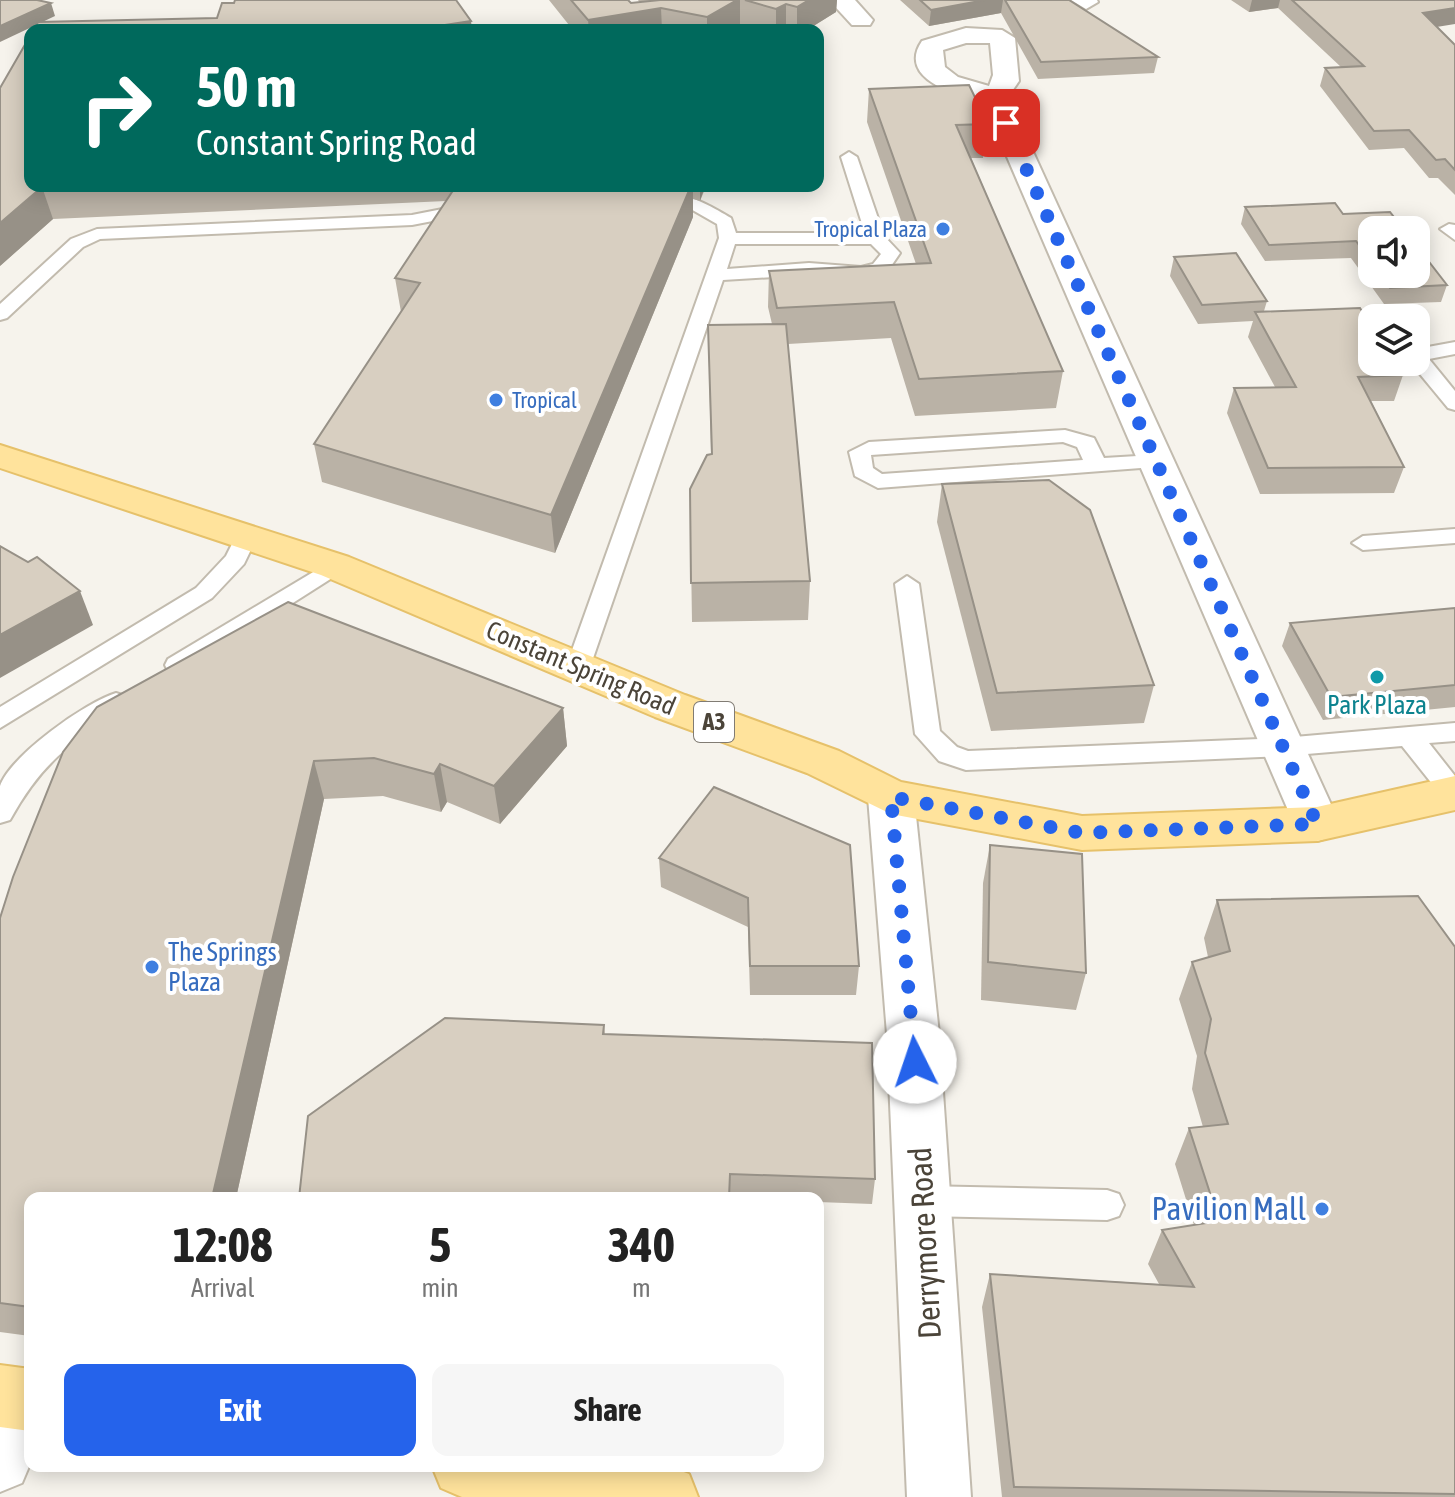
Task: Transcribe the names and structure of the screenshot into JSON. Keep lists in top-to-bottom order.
{
  "streets": {
    "main road": ["Constant Spring Road", "A3"],
    "street": ["Derrymore Road"]
  },
  "crossings": [
    ["Constant Spring Road", "Derrymore Road"]
  ],
  "places": [
    "Tropical Plaza",
    "Tropical",
    "Park Plaza",
    "The Springs Plaza",
    "Pavilion Mall"
  ],
  "page": {
    "turn": ["50 m", "Constant Spring Road"],
    "eta": [
      "12:08",
      "Arrival",
      "5",
      "min",
      "340",
      "m"
    ],
    "buttons": ["Exit", "Share"]
  }
}
